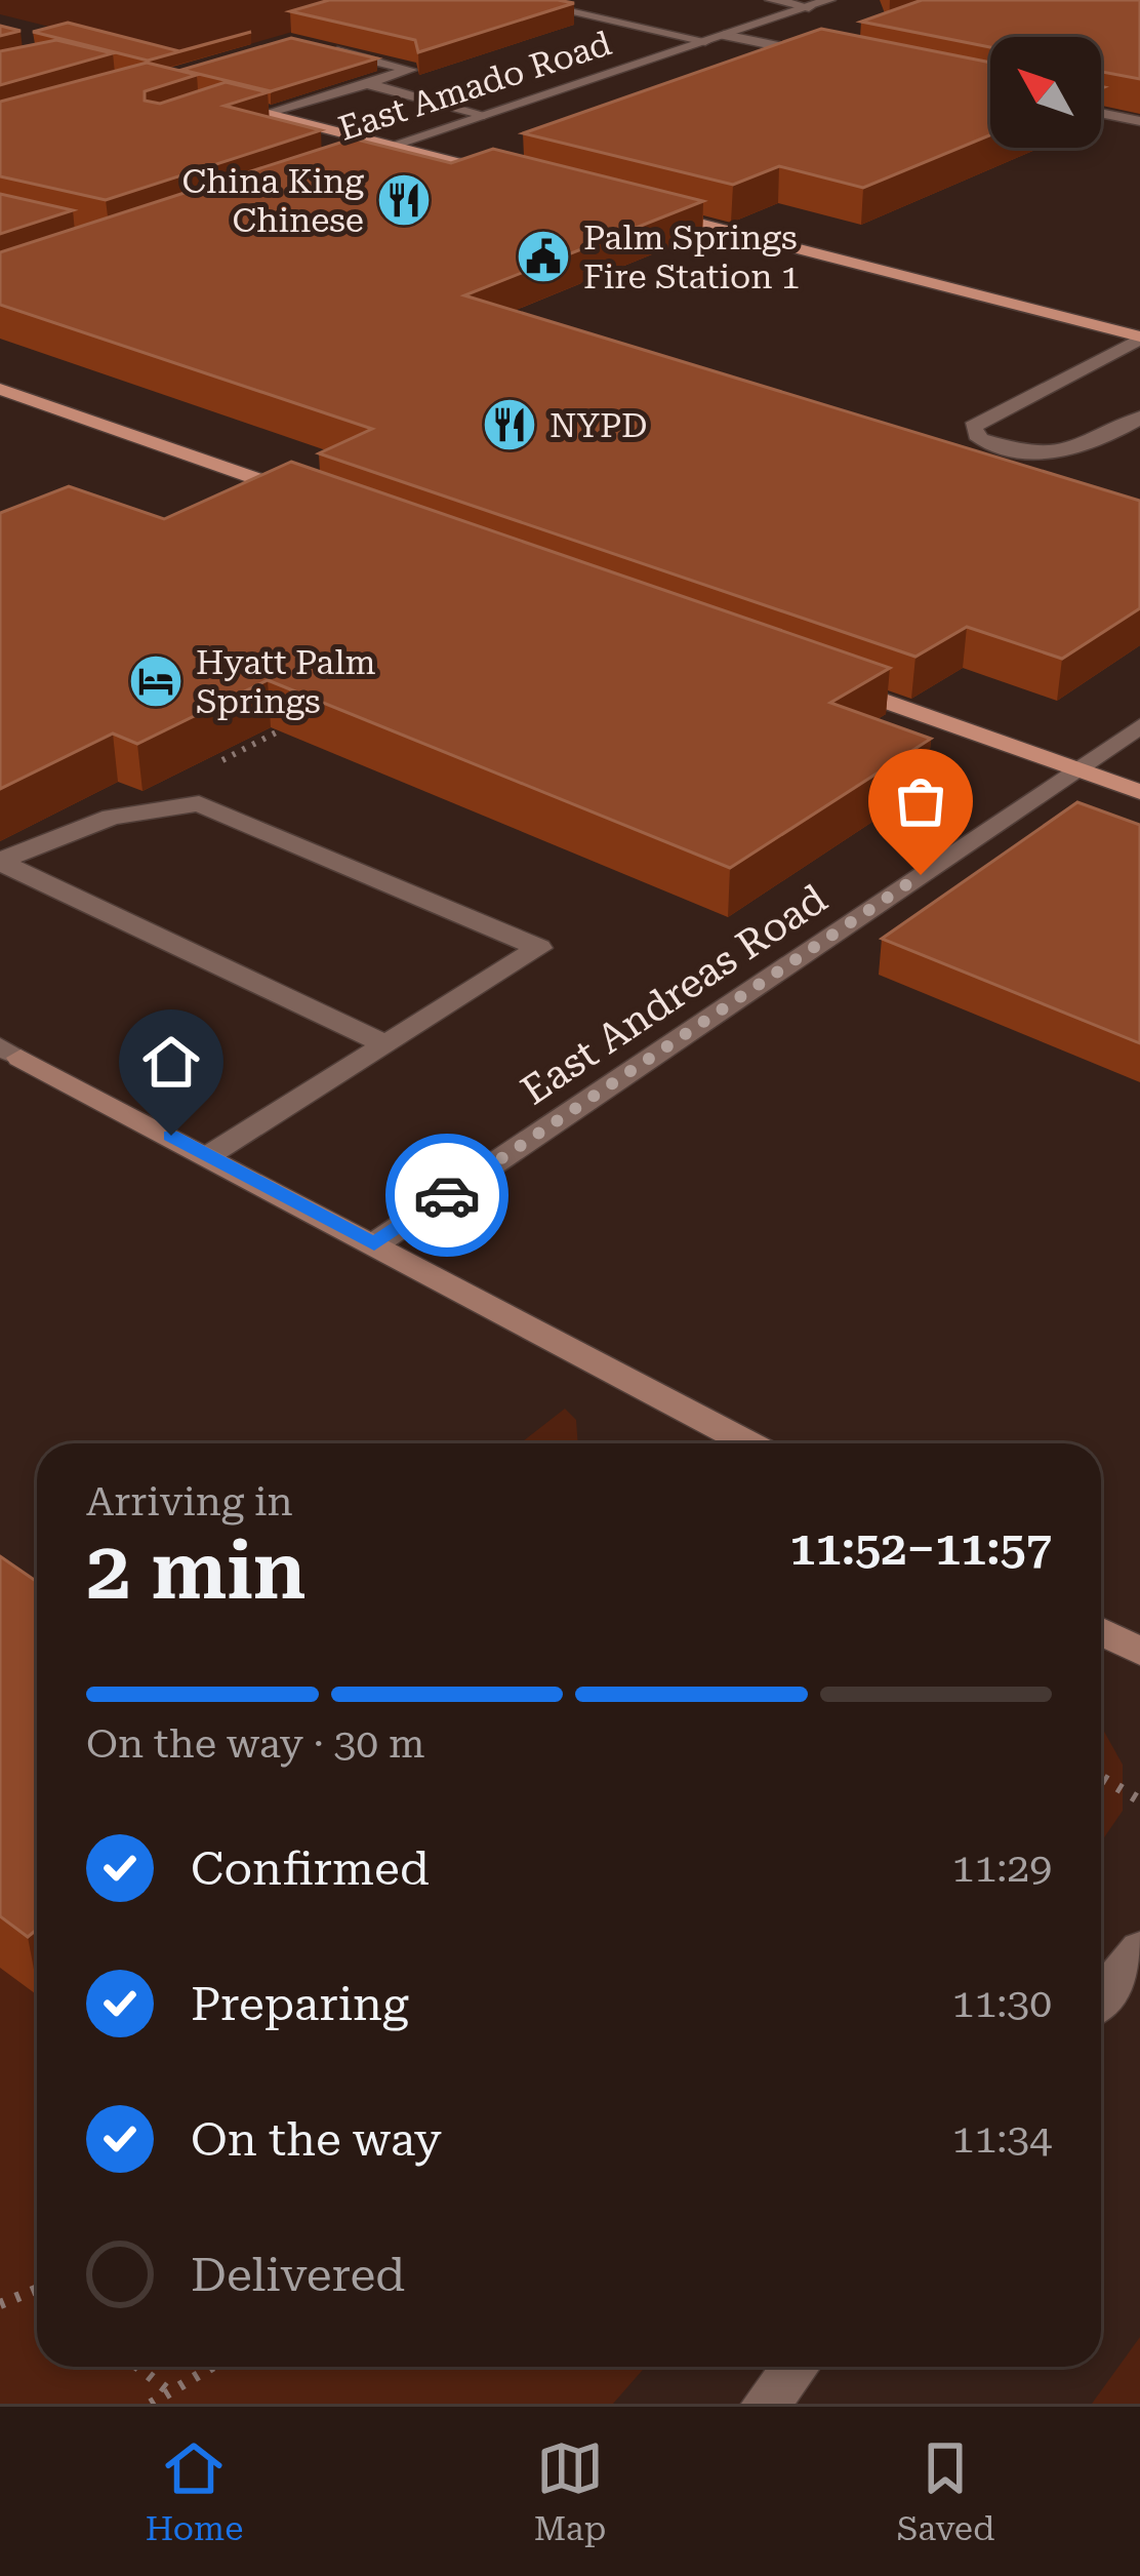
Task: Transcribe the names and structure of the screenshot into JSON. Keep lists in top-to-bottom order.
{
  "streets": {
    "street": ["East Amado Road", "East Andreas Road"]
  },
  "places": {
    "restaurant": ["China King Chinese", "NYPD"],
    "public building": ["Palm Springs Fire Station 1"],
    "hotel": ["Hyatt Palm Springs"]
  },
  "north": "top left",
  "page": {
    "heading": ["2 min", "Arriving in", "11:52–11:57"],
    "bar": "On the way · 30 m",
    "list": [
      ["Confirmed", "11:29"],
      ["Preparing", "11:30"],
      ["On the way", "11:34"],
      "Delivered"
    ],
    "tabs": ["Home", "Map", "Saved"]
  }
}
